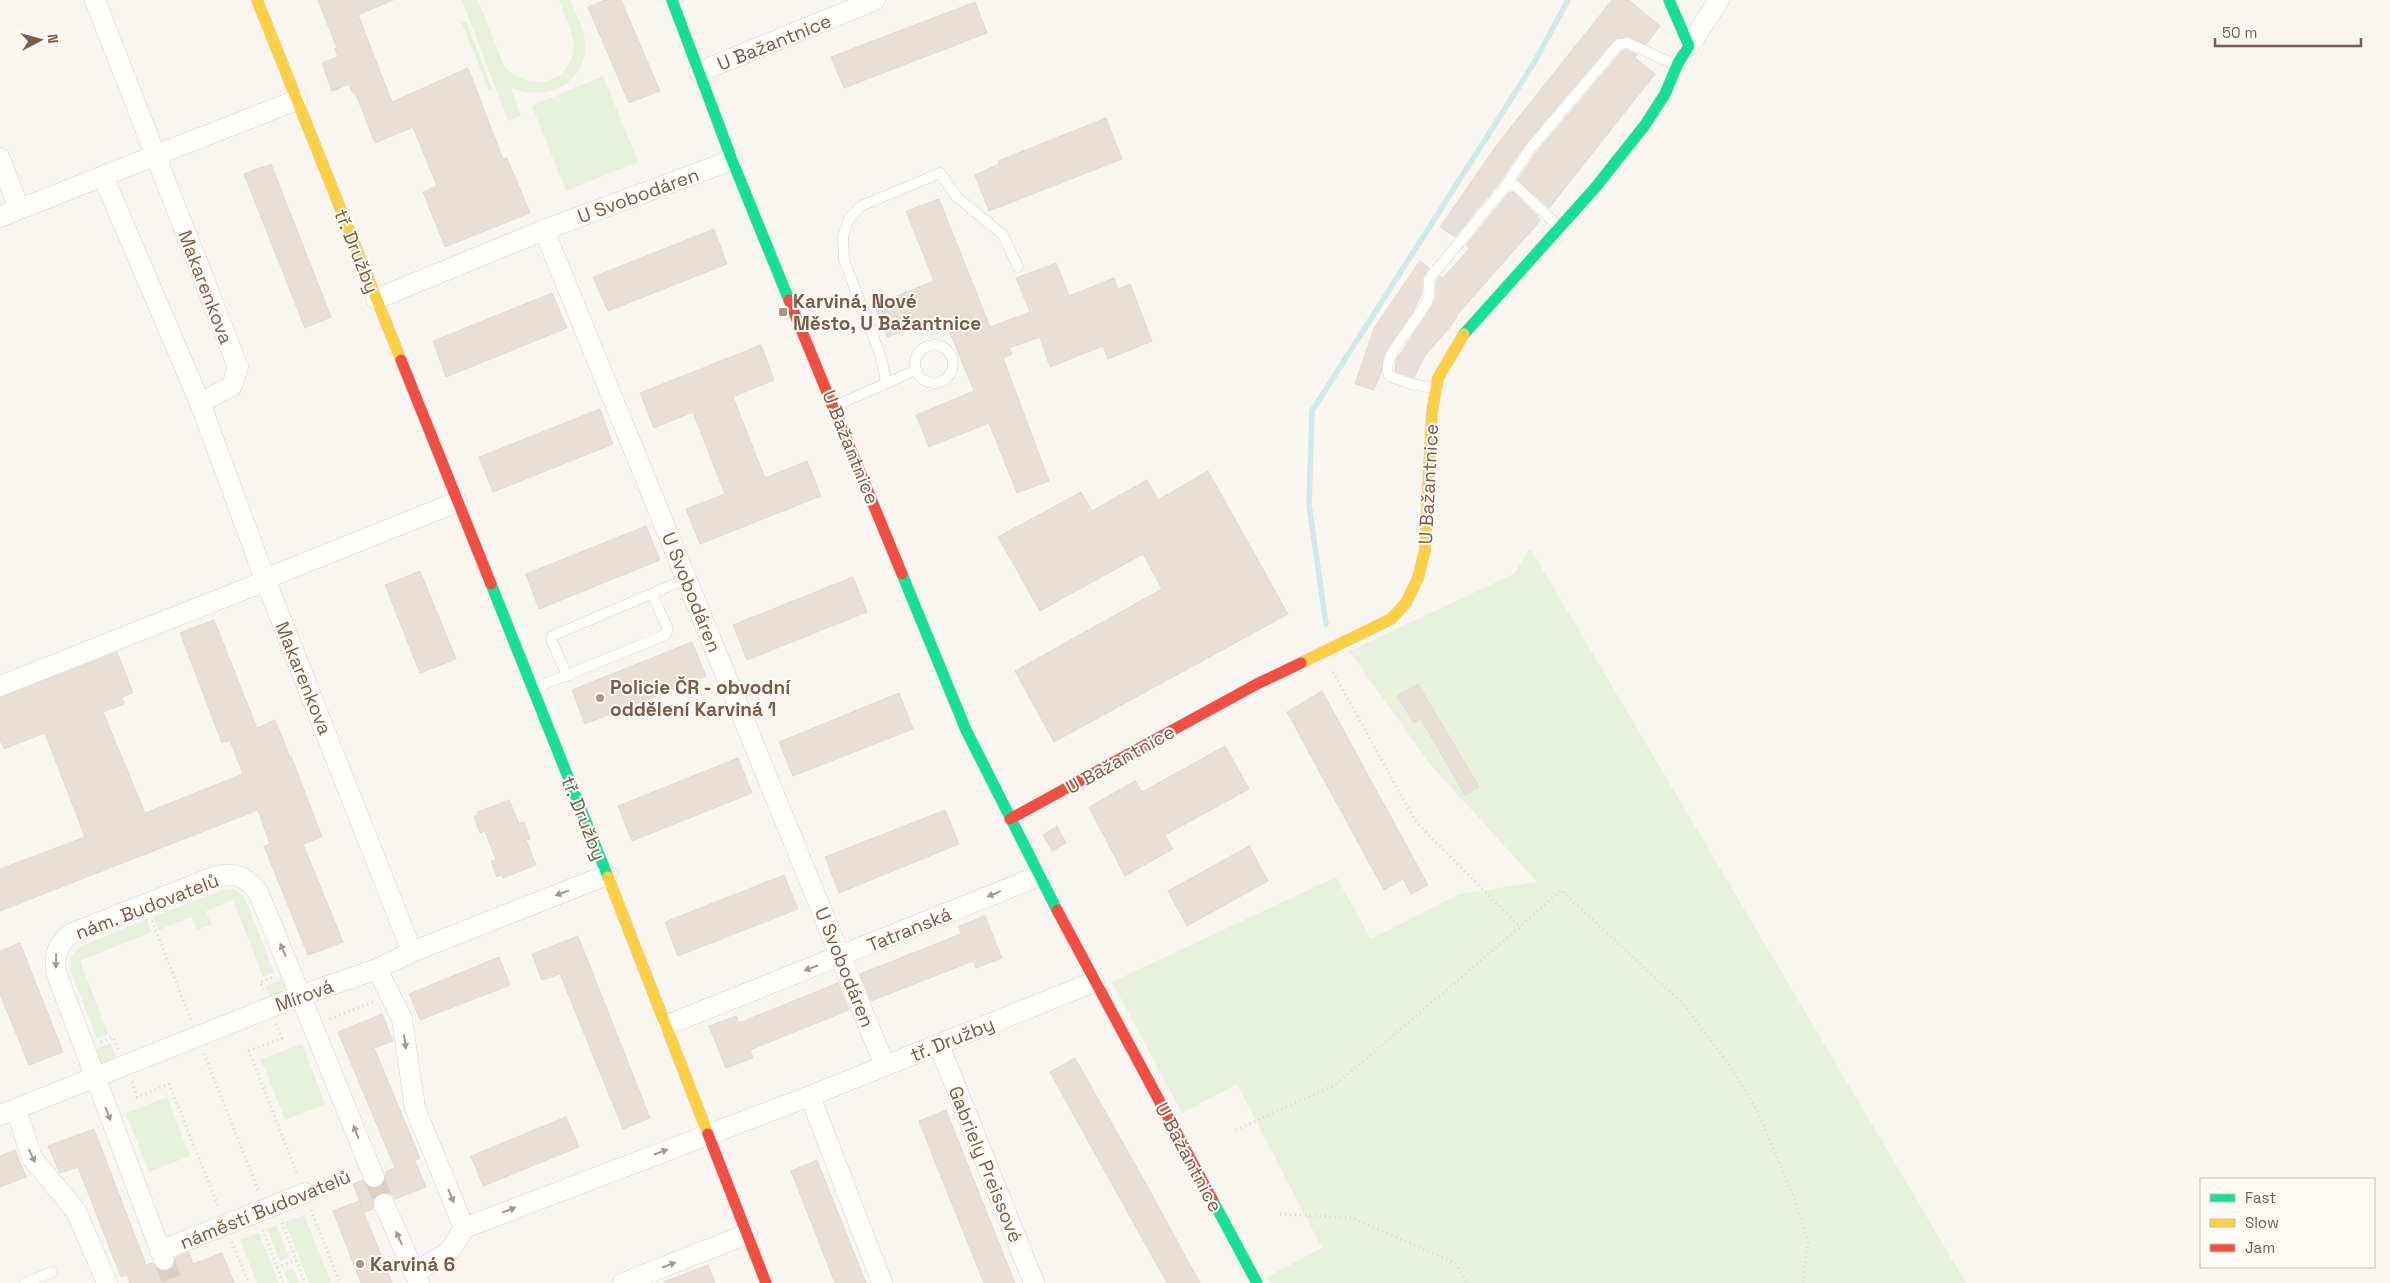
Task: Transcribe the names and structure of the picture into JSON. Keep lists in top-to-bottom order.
{
  "streets": {
    "street": [
      "U Bažantnice",
      "U Svobodáren",
      "tř. Družby",
      "Makarenkova",
      "nám. Budovatelů",
      "Tatranská",
      "Mírová",
      "Gabriely Preissové",
      "náměstí Budovatelů"
    ]
  },
  "crossings": [
    ["U Bažantnice", "U Svobodáren"],
    ["U Bažantnice", "tř. Družby"],
    ["U Bažantnice", "Tatranská"],
    ["U Svobodáren", "tř. Družby"],
    ["U Svobodáren", "Tatranská"],
    ["tř. Družby", "Tatranská"],
    ["tř. Družby", "Mírová"],
    ["tř. Družby", "Gabriely Preissové"],
    ["Makarenkova", "Mírová"],
    ["nám. Budovatelů", "Mírová"],
    ["nám. Budovatelů", "náměstí Budovatelů"]
  ],
  "one_way": ["Tatranská"],
  "places": {
    "transit": ["Karviná, Nové Město, U Bažantnice"],
    "other": ["Policie ČR - obvodní oddělení Karviná 1", "Karviná 6"]
  },
  "legend": ["Fast", "Slow", "Jam"],
  "scale_bar": "50 m",
  "north": "right"
}
